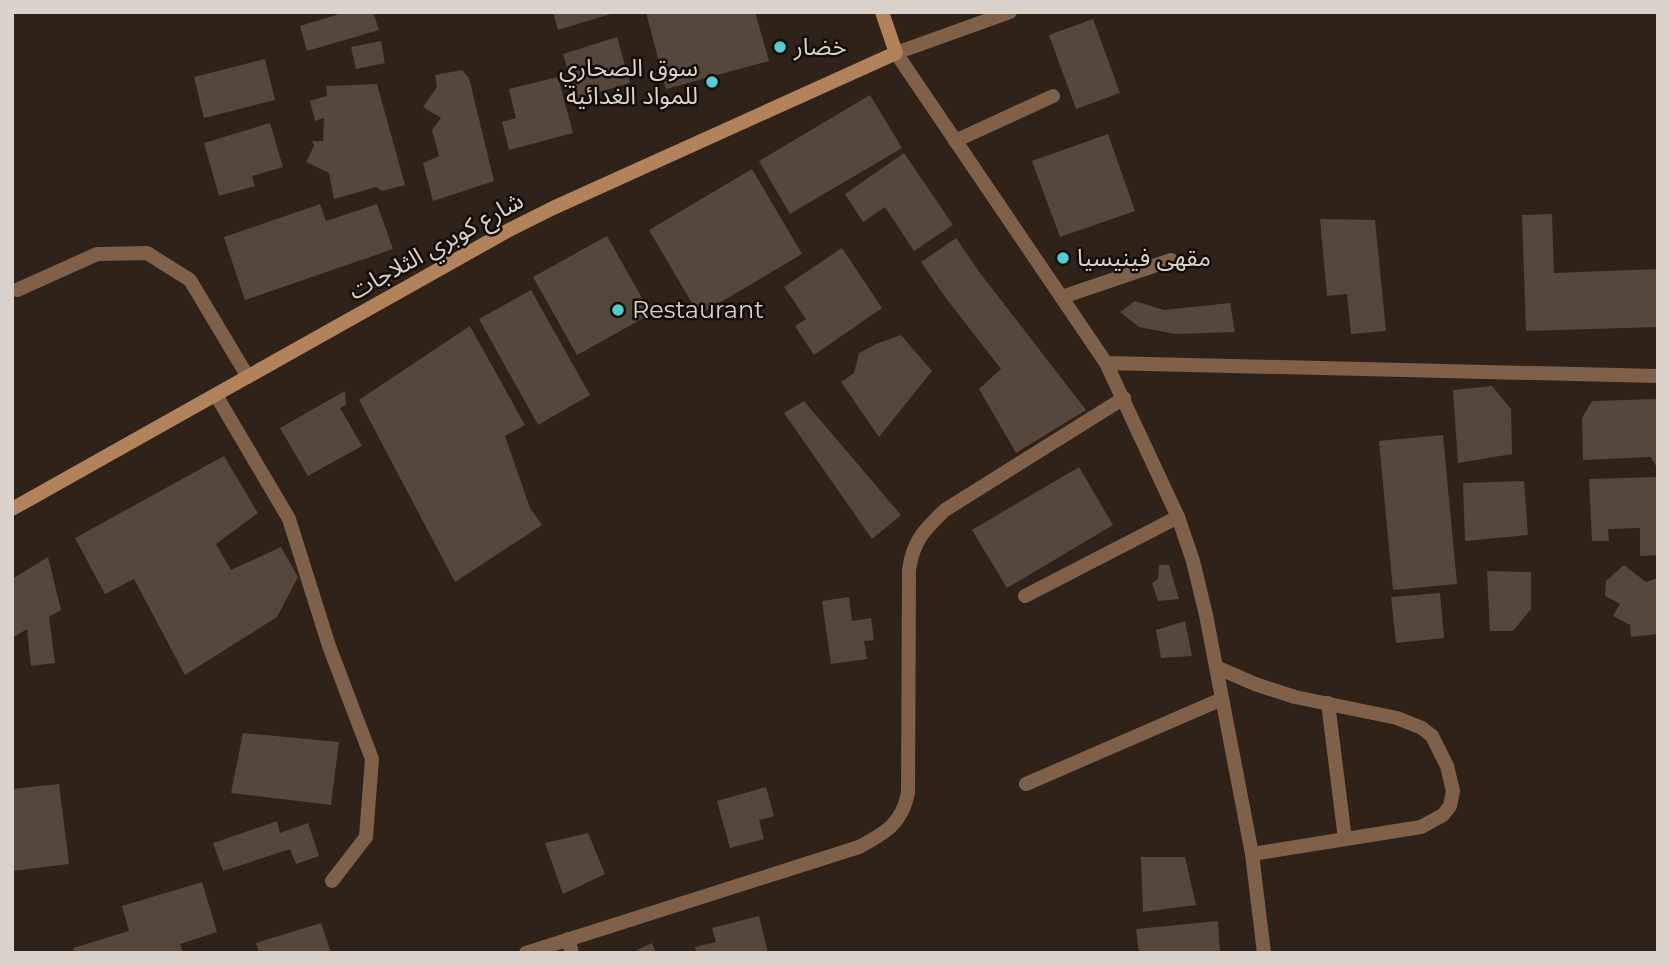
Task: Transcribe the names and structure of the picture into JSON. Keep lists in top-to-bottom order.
{
  "streets": {
    "main road": ["شارع كوبري الثلاجات"]
  },
  "places": [
    "خضار",
    "سوق الصحاري للمواد الغدائية",
    "مقهى فينيسيا",
    "Restaurant"
  ]
}
